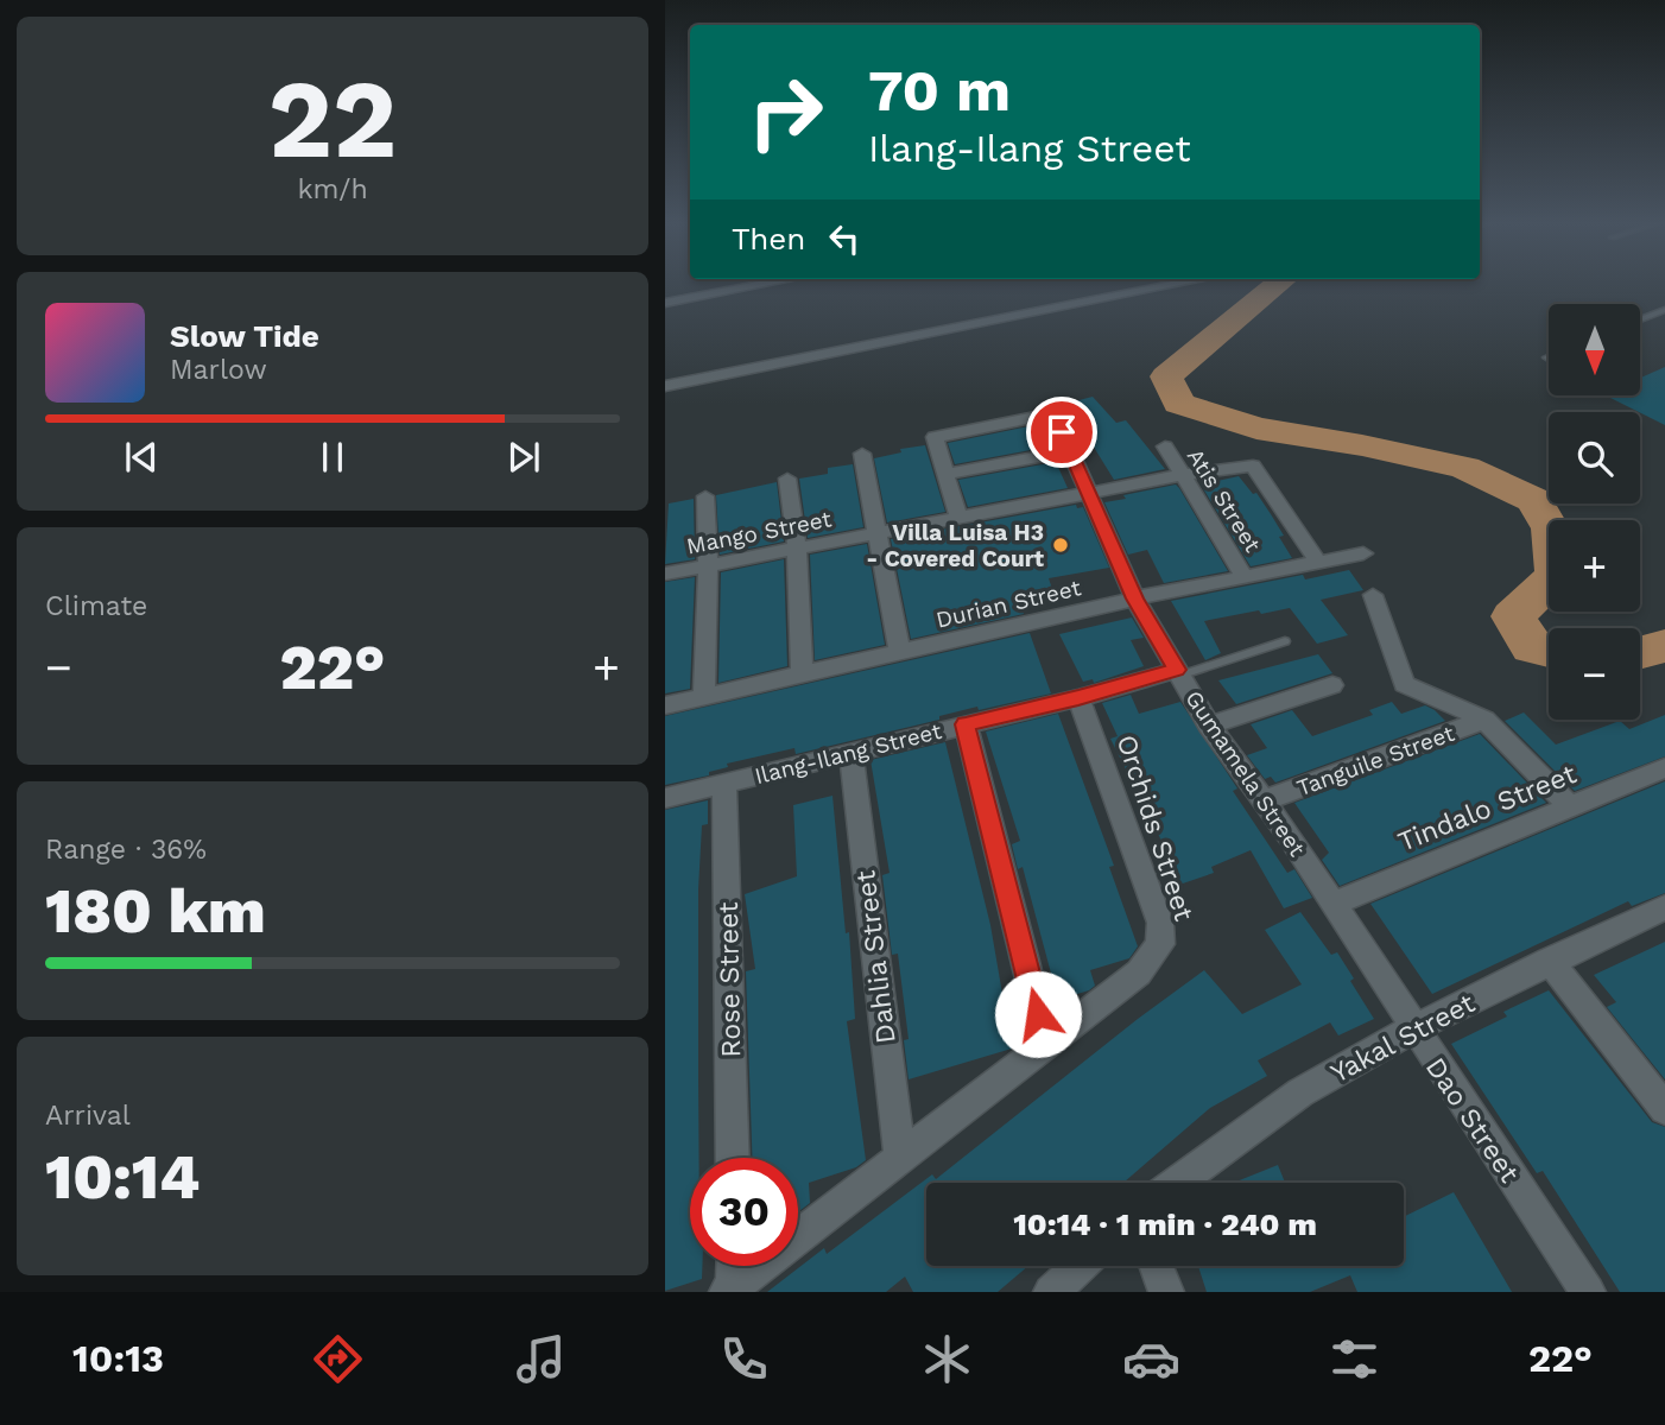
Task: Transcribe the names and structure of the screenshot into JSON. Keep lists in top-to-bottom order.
{
  "streets": {
    "street": [
      "Atis Street",
      "Mango Street",
      "Durian Street",
      "Ilang-Ilang Street",
      "Tanguile Street",
      "Gumamela Street",
      "Tindalo Street",
      "Orchids Street",
      "Dahlia Street",
      "Rose Street",
      "Yakal Street",
      "Dao Street"
    ]
  },
  "crossings": [
    ["Atis Street", "Mango Street"],
    ["Atis Street", "Durian Street"],
    ["Mango Street", "Durian Street"],
    ["Mango Street", "Gumamela Street"],
    ["Durian Street", "Gumamela Street"],
    ["Ilang-Ilang Street", "Gumamela Street"],
    ["Ilang-Ilang Street", "Orchids Street"],
    ["Ilang-Ilang Street", "Dahlia Street"],
    ["Ilang-Ilang Street", "Rose Street"],
    ["Tanguile Street", "Gumamela Street"],
    ["Gumamela Street", "Tindalo Street"],
    ["Gumamela Street", "Dao Street"],
    ["Tindalo Street", "Dao Street"],
    ["Orchids Street", "Dahlia Street"],
    ["Yakal Street", "Dao Street"]
  ],
  "places": ["Villa Luisa H3 - Covered Court"],
  "north": "bottom",
  "page": {
    "tile": [
      ["22", "km/h"],
      "Climate",
      ["Range · 36%", "180 km"],
      ["Arrival", "10:14"]
    ],
    "turn": ["70 m", "Ilang-Ilang Street"],
    "then": "Then",
    "song": ["Slow Tide", "Marlow"],
    "map_buttons": ["+", "−"],
    "heat": ["−", "22°", "+"],
    "limit": "30",
    "trip": "10:14 · 1 min · 240 m",
    "tabs": ["10:13", "22°"]
  }
}
